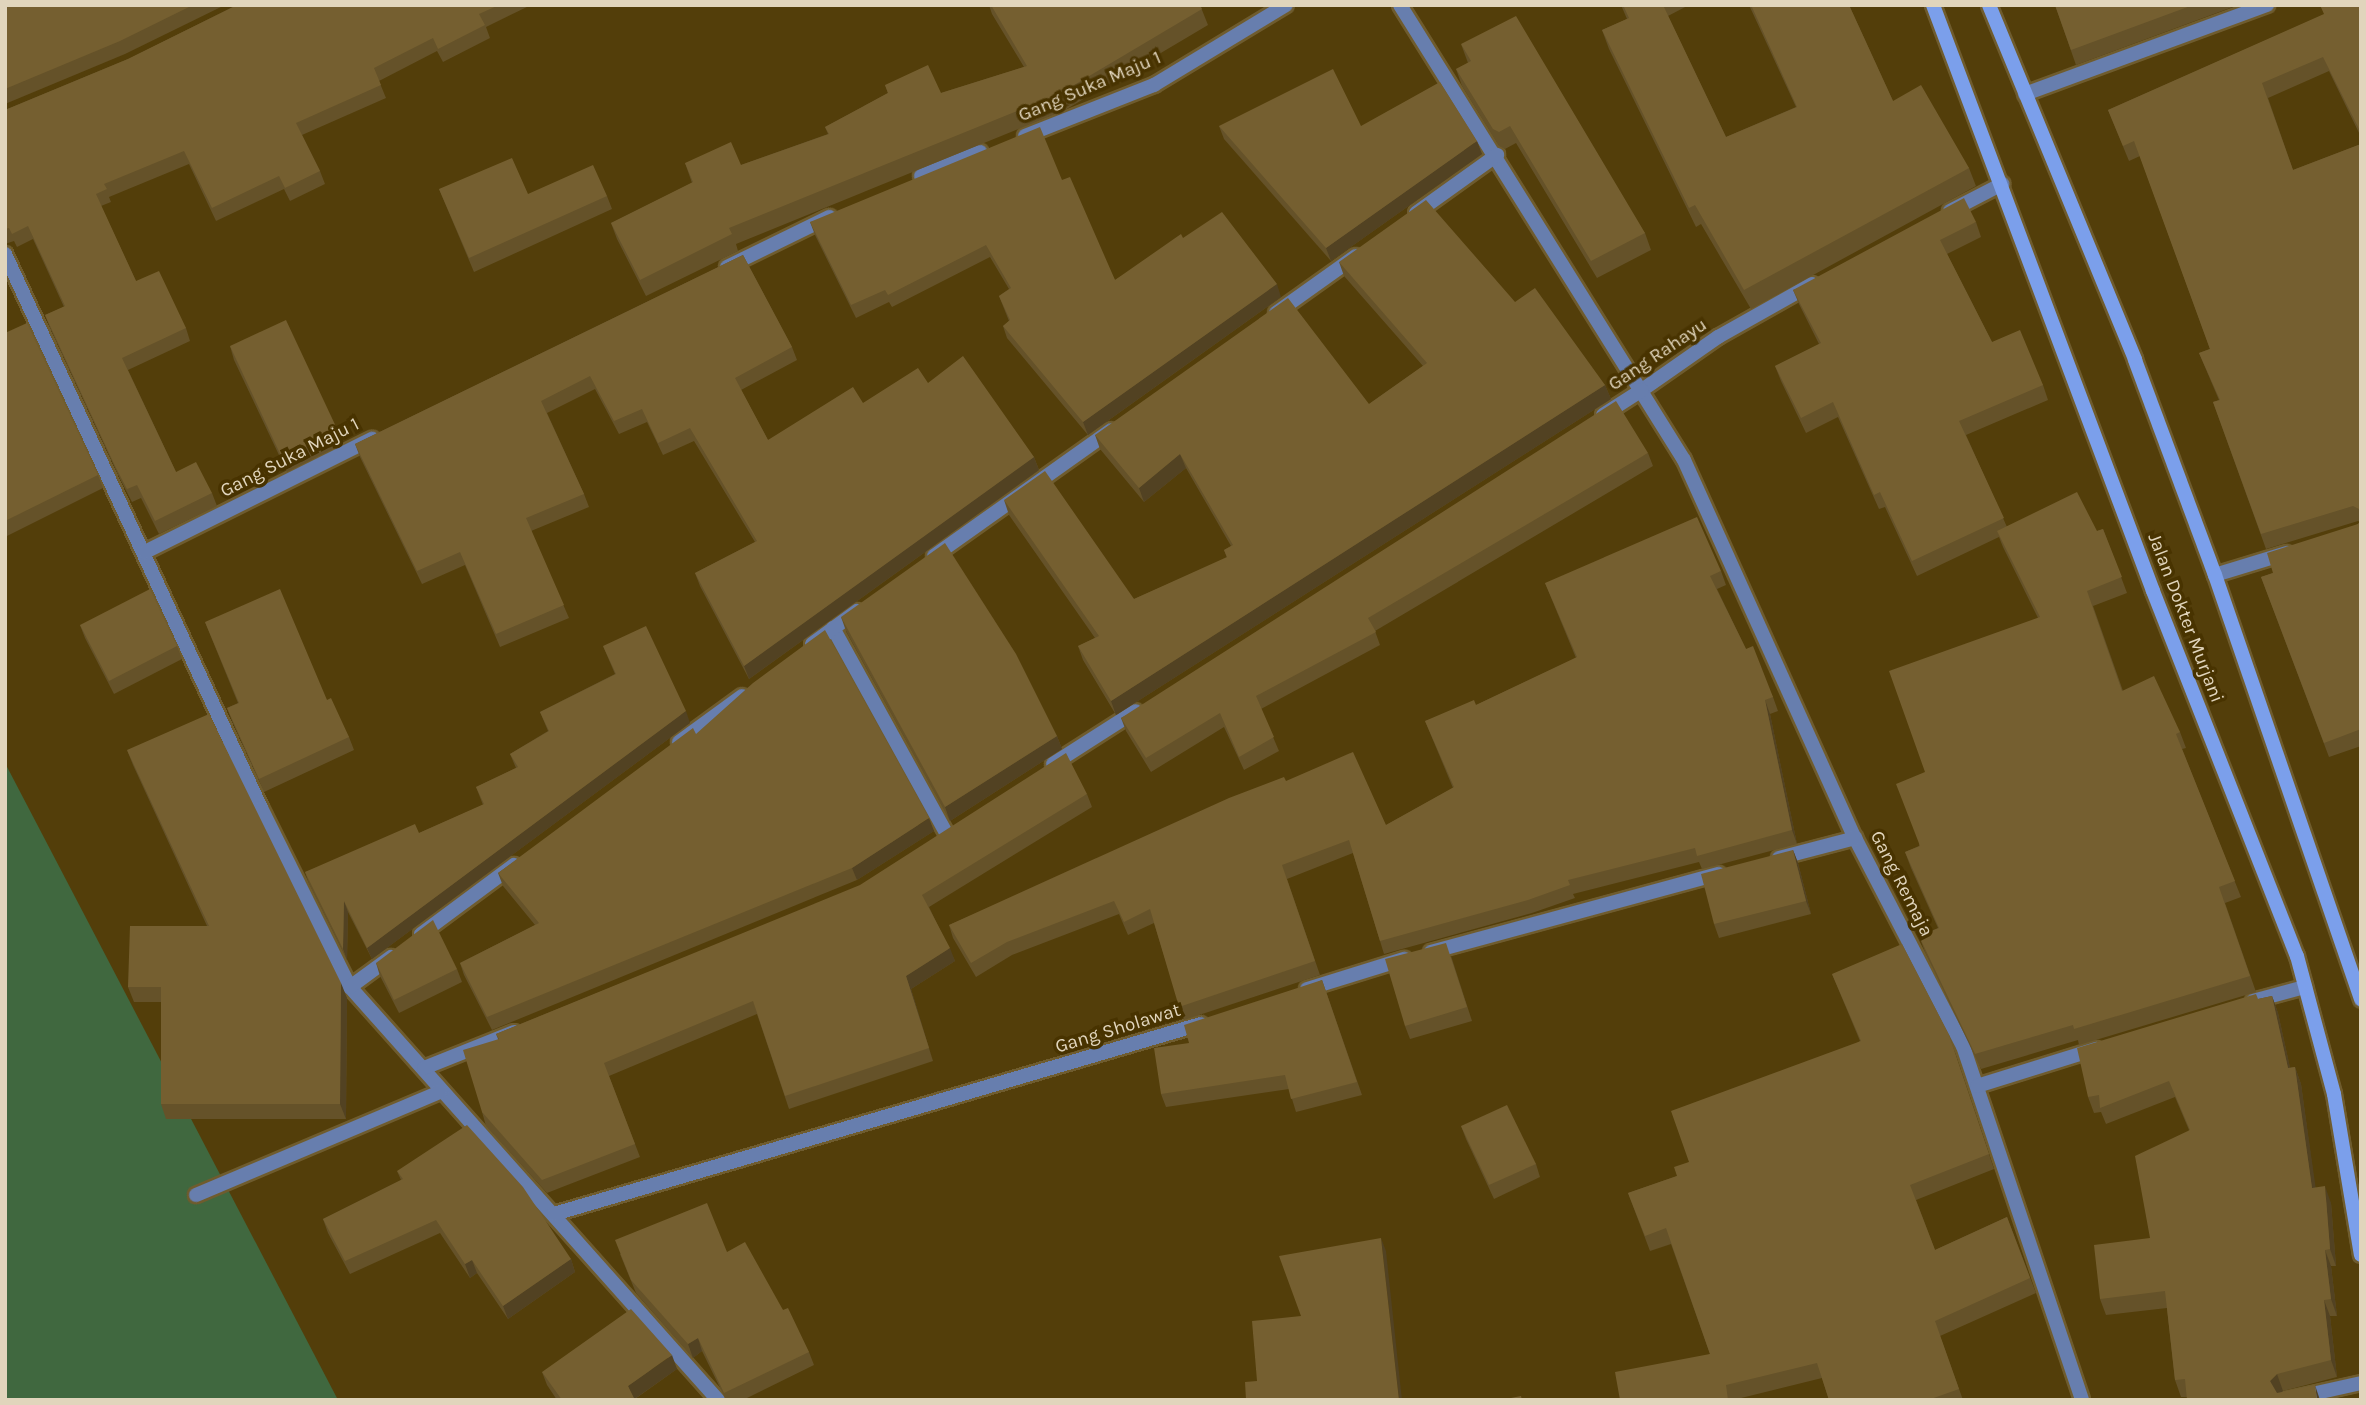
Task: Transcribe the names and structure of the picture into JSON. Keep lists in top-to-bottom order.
{
  "streets": {
    "main road": ["Jalan Dokter Murjani"],
    "street": [
      "Gang Suka Maju 1",
      "Gang Rahayu",
      "Gang Remaja",
      "Gang Sholawat"
    ]
  },
  "crossings": [
    ["Gang Rahayu", "Gang Remaja"]
  ]
}
